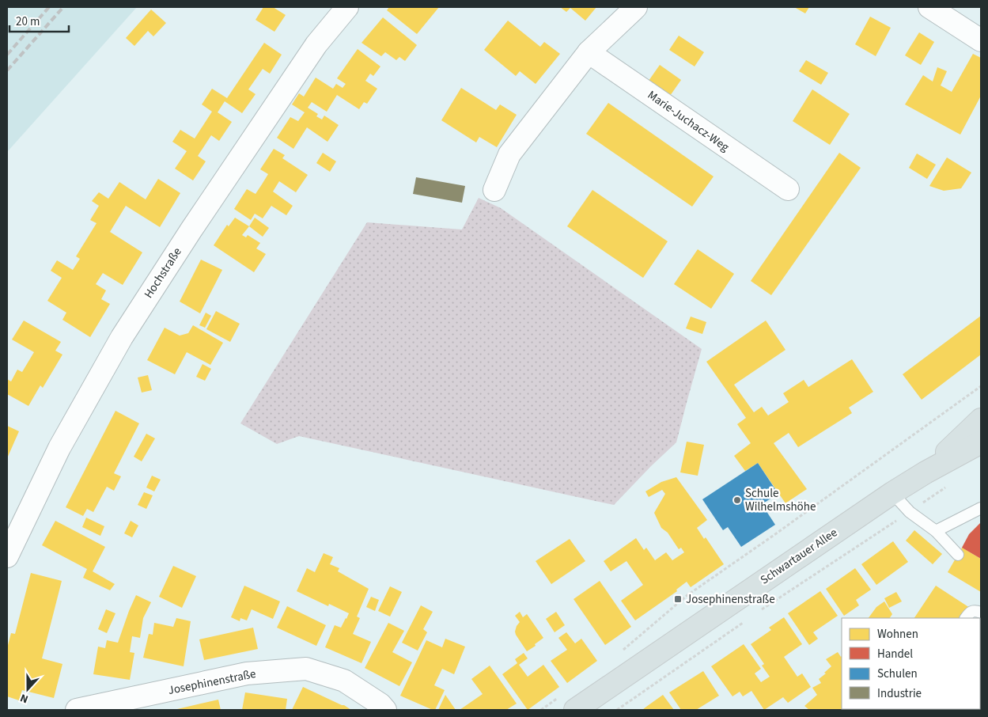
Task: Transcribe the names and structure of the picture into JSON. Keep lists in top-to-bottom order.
{
  "streets": {
    "main road": ["Schwartauer Allee"],
    "street": ["Marie-Juchacz-Weg", "Hochstraße", "Josephinenstraße"]
  },
  "places": {
    "other": ["Schule Wilhelmshöhe"],
    "transit": ["Josephinenstraße"]
  },
  "legend": [
    "Wohnen",
    "Handel",
    "Schulen",
    "Industrie"
  ],
  "scale_bar": "20 m",
  "north": "bottom"
}
